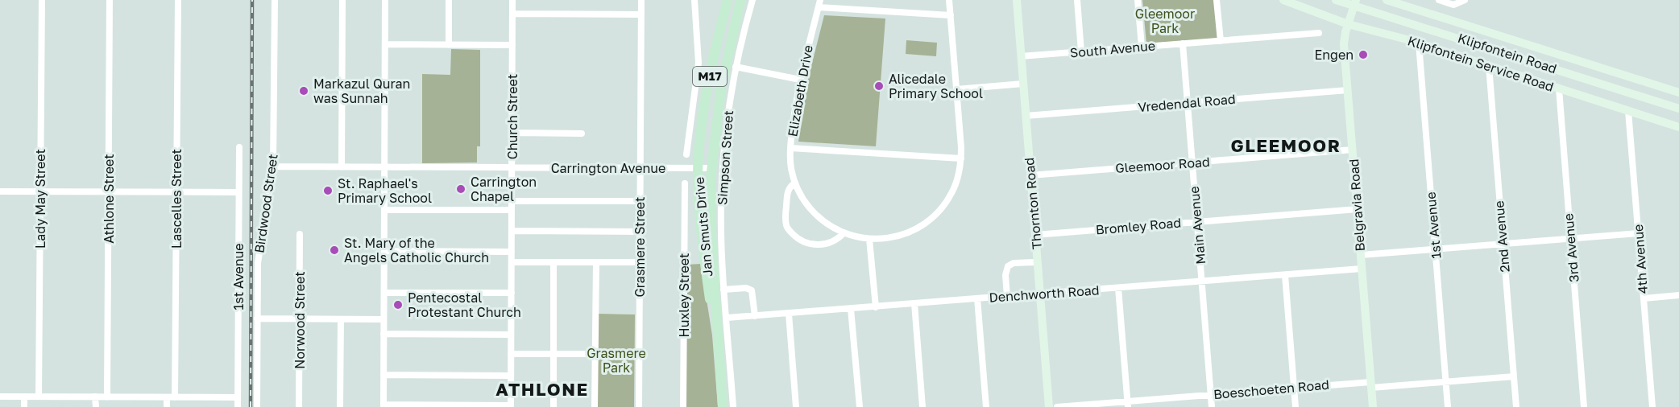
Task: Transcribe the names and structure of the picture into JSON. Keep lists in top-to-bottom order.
{
  "streets": {
    "main road": ["M17", "Jan Smuts Drive"],
    "street": [
      "South Avenue",
      "Klipfontein Road",
      "Klipfontein Service Road",
      "Elizabeth Drive",
      "Vredendal Road",
      "Church Street",
      "Simpson Street",
      "Gleemoor Road",
      "Carrington Avenue",
      "Lady May Street",
      "Athlone Street",
      "Lascelles Street",
      "Birdwood Street",
      "Thornton Road",
      "Belgravia Road",
      "Main Avenue",
      "1st Avenue",
      "Bromley Road",
      "2nd Avenue",
      "Grasmere Street",
      "3rd Avenue",
      "4th Avenue",
      "Denchworth Road",
      "Huxley Street",
      "Norwood Street",
      "Boeschoeten Road"
    ]
  },
  "crossings": [
    ["South Avenue", "Thornton Road"],
    ["South Avenue", "Main Avenue"],
    ["Klipfontein Road", "Belgravia Road"],
    ["Klipfontein Service Road", "Belgravia Road"],
    ["Klipfontein Service Road", "1st Avenue"],
    ["Klipfontein Service Road", "2nd Avenue"],
    ["Klipfontein Service Road", "3rd Avenue"],
    ["Klipfontein Service Road", "4th Avenue"],
    ["Vredendal Road", "Thornton Road"],
    ["Vredendal Road", "Belgravia Road"],
    ["Vredendal Road", "Main Avenue"],
    ["Church Street", "Carrington Avenue"],
    ["Simpson Street", "Denchworth Road"],
    ["Gleemoor Road", "Thornton Road"],
    ["Gleemoor Road", "Belgravia Road"],
    ["Gleemoor Road", "Main Avenue"],
    ["Carrington Avenue", "Birdwood Street"],
    ["Carrington Avenue", "Jan Smuts Drive"],
    ["Carrington Avenue", "Grasmere Street"],
    ["Thornton Road", "Bromley Road"],
    ["Thornton Road", "Denchworth Road"],
    ["Belgravia Road", "Bromley Road"],
    ["Belgravia Road", "Denchworth Road"],
    ["Belgravia Road", "Boeschoeten Road"],
    ["Main Avenue", "Bromley Road"],
    ["Main Avenue", "Denchworth Road"],
    ["Main Avenue", "Boeschoeten Road"],
    ["1st Avenue", "Boeschoeten Road"],
    ["2nd Avenue", "Boeschoeten Road"]
  ],
  "districts": ["GLEEMOOR", "ATHLONE"],
  "parks": ["Gleemoor Park", "Grasmere Park"],
  "places": [
    "Engen",
    "Alicedale Primary School",
    "Markazul Quran was Sunnah",
    "Carrington Chapel",
    "St. Raphael's Primary School",
    "St. Mary of the Angels Catholic Church",
    "Pentecostal Protestant Church"
  ]
}
